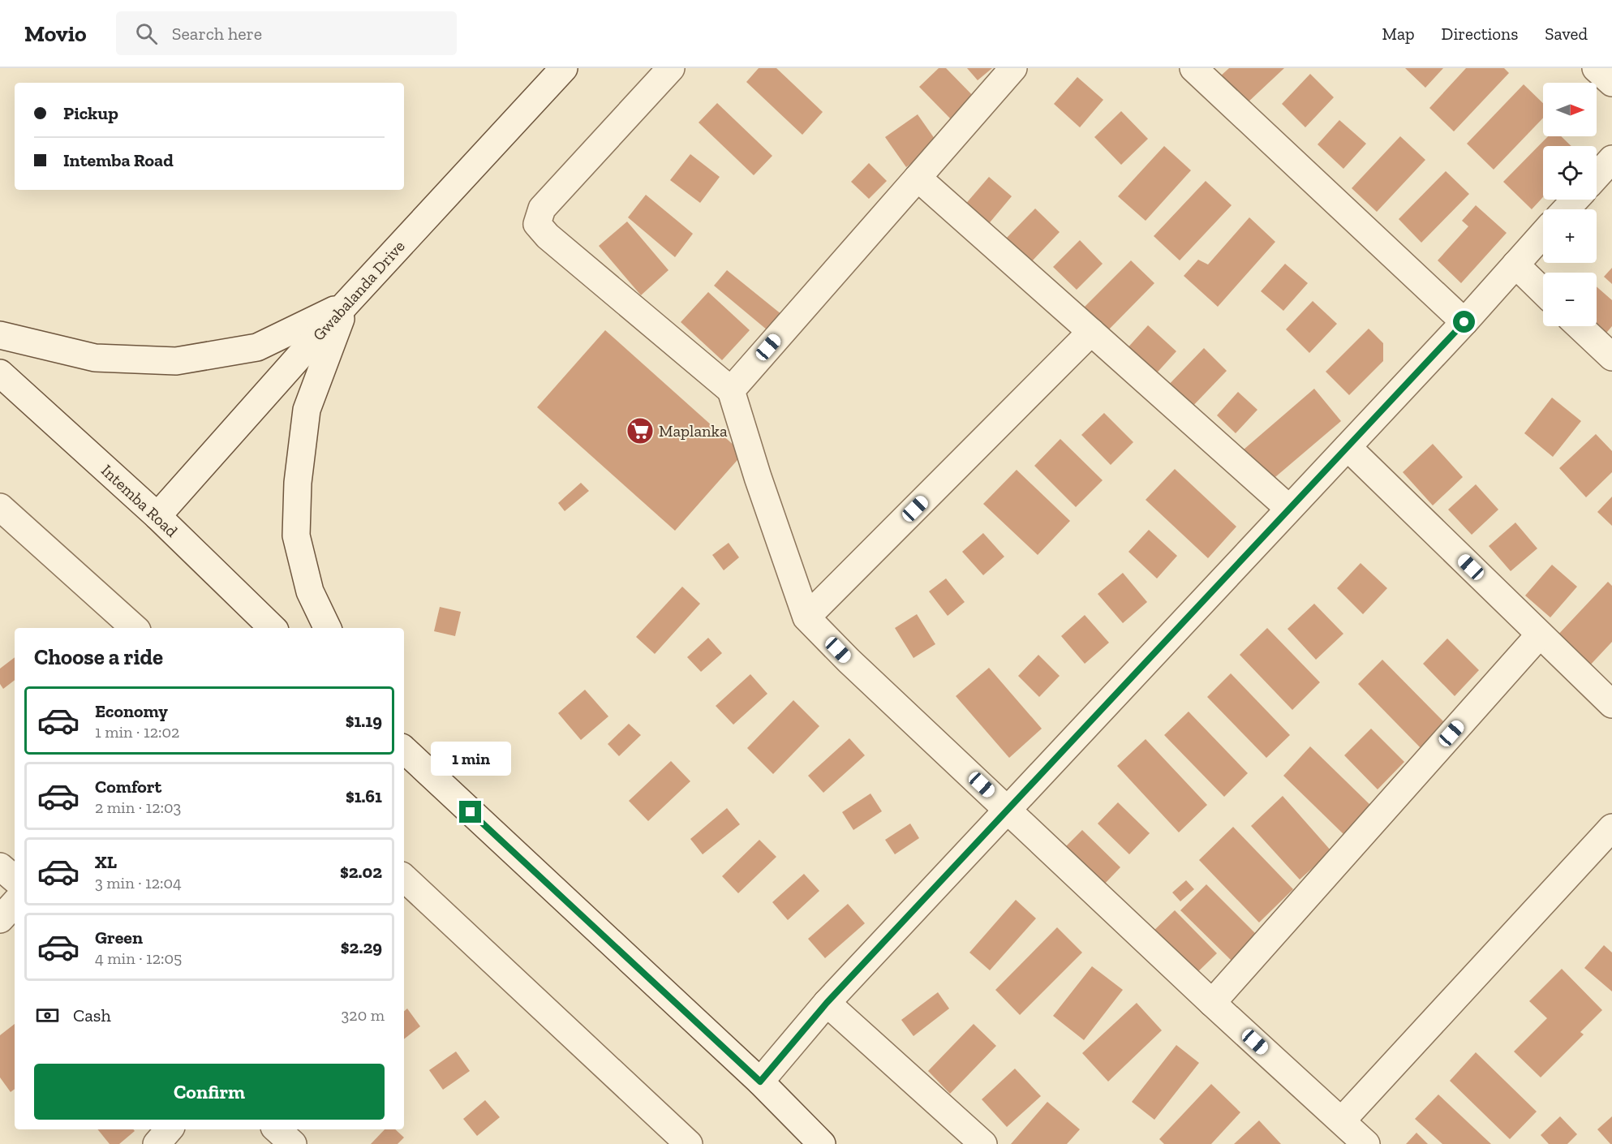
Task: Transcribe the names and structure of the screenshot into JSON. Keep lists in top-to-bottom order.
{
  "streets": {
    "street": ["Gwabalanda Drive", "Intemba Road"]
  },
  "crossings": [
    ["Gwabalanda Drive", "Intemba Road"]
  ],
  "places": {
    "supermarket": ["Maplanka"]
  },
  "north": "right",
  "page": {
    "header": "Movio",
    "search": "Search here",
    "nav": ["Map", "Directions", "Saved"],
    "map_buttons": ["+", "−"],
    "banner": ["Pickup", "Intemba Road"],
    "heading": "Choose a ride",
    "list": [
      {
        "name": "Economy",
        "note": "1 min · 12:02",
        "value": "$1.19"
      },
      {
        "name": "Comfort",
        "note": "2 min · 12:03",
        "value": "$1.61"
      },
      {
        "name": "XL",
        "note": "3 min · 12:04",
        "value": "$2.02"
      },
      {
        "name": "Green",
        "note": "4 min · 12:05",
        "value": "$2.29"
      }
    ],
    "bubble": "1 min",
    "pay": ["Cash", "320 m"],
    "buttons": "Confirm"
  }
}
